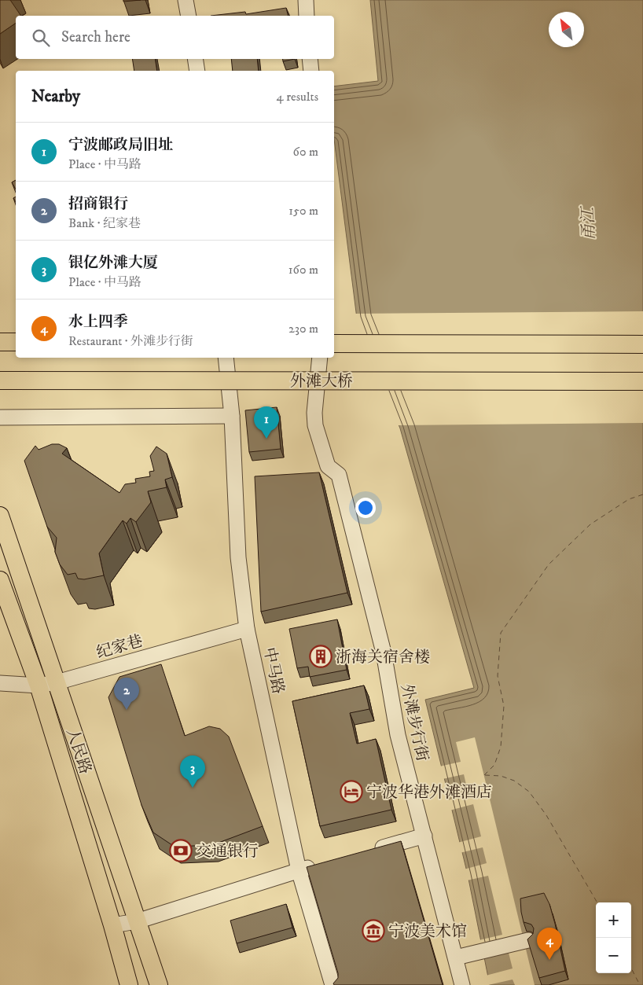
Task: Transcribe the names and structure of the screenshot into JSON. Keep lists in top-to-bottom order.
{
  "streets": {
    "main road": ["外滩大桥", "人民路"],
    "street": ["纪家巷", "中马路", "外滩步行街"]
  },
  "crossings": [
    ["纪家巷", "中马路"],
    ["纪家巷", "人民路"]
  ],
  "water": ["甬江"],
  "places": {
    "building": ["浙海关宿舍楼"],
    "hotel": ["宁波华港外滩酒店"],
    "bank": ["交通银行"],
    "museum": ["宁波美术馆"]
  },
  "north": "top left",
  "page": {
    "search": "Search here",
    "heading": ["Nearby", "4 results"],
    "list": [
      {
        "mark": "1",
        "name": "宁波邮政局旧址",
        "note": "Place · 中马路",
        "value": "60 m"
      },
      {
        "mark": "2",
        "name": "招商银行",
        "note": "Bank · 纪家巷",
        "value": "150 m"
      },
      {
        "mark": "3",
        "name": "银亿外滩大厦",
        "note": "Place · 中马路",
        "value": "160 m"
      },
      {
        "mark": "4",
        "name": "水上四季",
        "note": "Restaurant · 外滩步行街",
        "value": "230 m"
      }
    ],
    "pins": [
      "1",
      "2",
      "3",
      "4"
    ],
    "map_buttons": ["+", "−"]
  }
}
